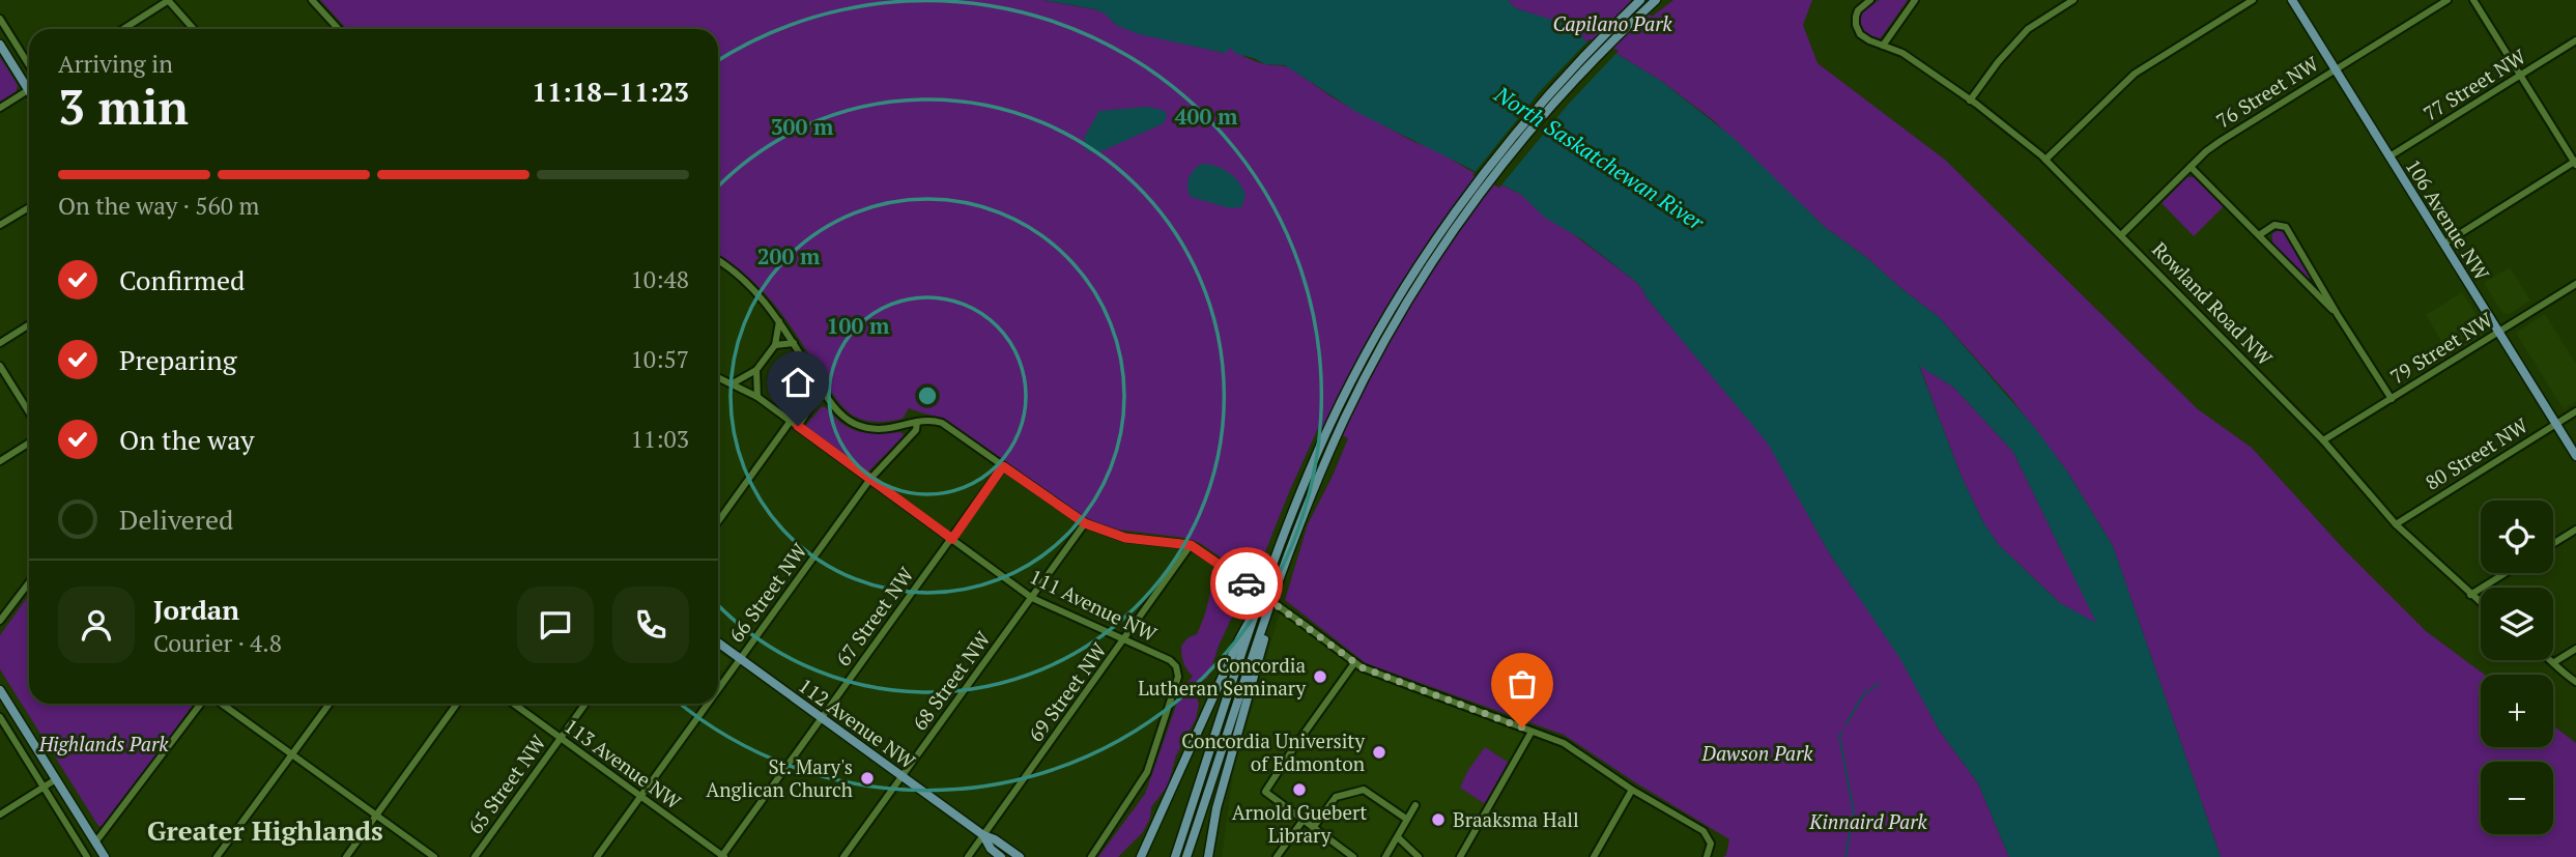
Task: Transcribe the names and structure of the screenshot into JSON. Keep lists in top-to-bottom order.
{
  "streets": {
    "main road": ["106 Avenue NW", "112 Avenue NW"],
    "street": [
      "77 Street NW",
      "76 Street NW",
      "Rowland Road NW",
      "79 Street NW",
      "80 Street NW",
      "66 Street NW",
      "111 Avenue NW",
      "67 Street NW",
      "68 Street NW",
      "69 Street NW",
      "113 Avenue NW",
      "65 Street NW"
    ]
  },
  "crossings": [
    ["77 Street NW", "106 Avenue NW"],
    ["76 Street NW", "106 Avenue NW"],
    ["76 Street NW", "Rowland Road NW"],
    ["106 Avenue NW", "79 Street NW"],
    ["106 Avenue NW", "80 Street NW"],
    ["Rowland Road NW", "79 Street NW"],
    ["Rowland Road NW", "80 Street NW"],
    ["66 Street NW", "111 Avenue NW"],
    ["66 Street NW", "112 Avenue NW"],
    ["66 Street NW", "113 Avenue NW"],
    ["111 Avenue NW", "67 Street NW"],
    ["111 Avenue NW", "68 Street NW"],
    ["111 Avenue NW", "69 Street NW"],
    ["67 Street NW", "112 Avenue NW"],
    ["67 Street NW", "113 Avenue NW"],
    ["68 Street NW", "112 Avenue NW"],
    ["69 Street NW", "112 Avenue NW"],
    ["113 Avenue NW", "65 Street NW"]
  ],
  "districts": ["Greater Highlands"],
  "water": ["North Saskatchewan River"],
  "parks": [
    "Capilano Park",
    "Highlands Park",
    "Dawson Park",
    "Kinnaird Park"
  ],
  "places": [
    "Concordia Lutheran Seminary",
    "Concordia University of Edmonton",
    "St. Mary's Anglican Church",
    "Arnold Guebert Library",
    "Braaksma Hall"
  ],
  "page": {
    "heading": ["3 min", "Arriving in", "11:18–11:23"],
    "panel": ["Jordan", "Courier · 4.8"],
    "bar": "On the way · 560 m",
    "list": [
      ["Confirmed", "10:48"],
      ["Preparing", "10:57"],
      ["On the way", "11:03"],
      "Delivered"
    ],
    "map_buttons": ["+", "−"]
  },
  "rings": [
    "400 m",
    "300 m",
    "200 m",
    "100 m"
  ]
}
